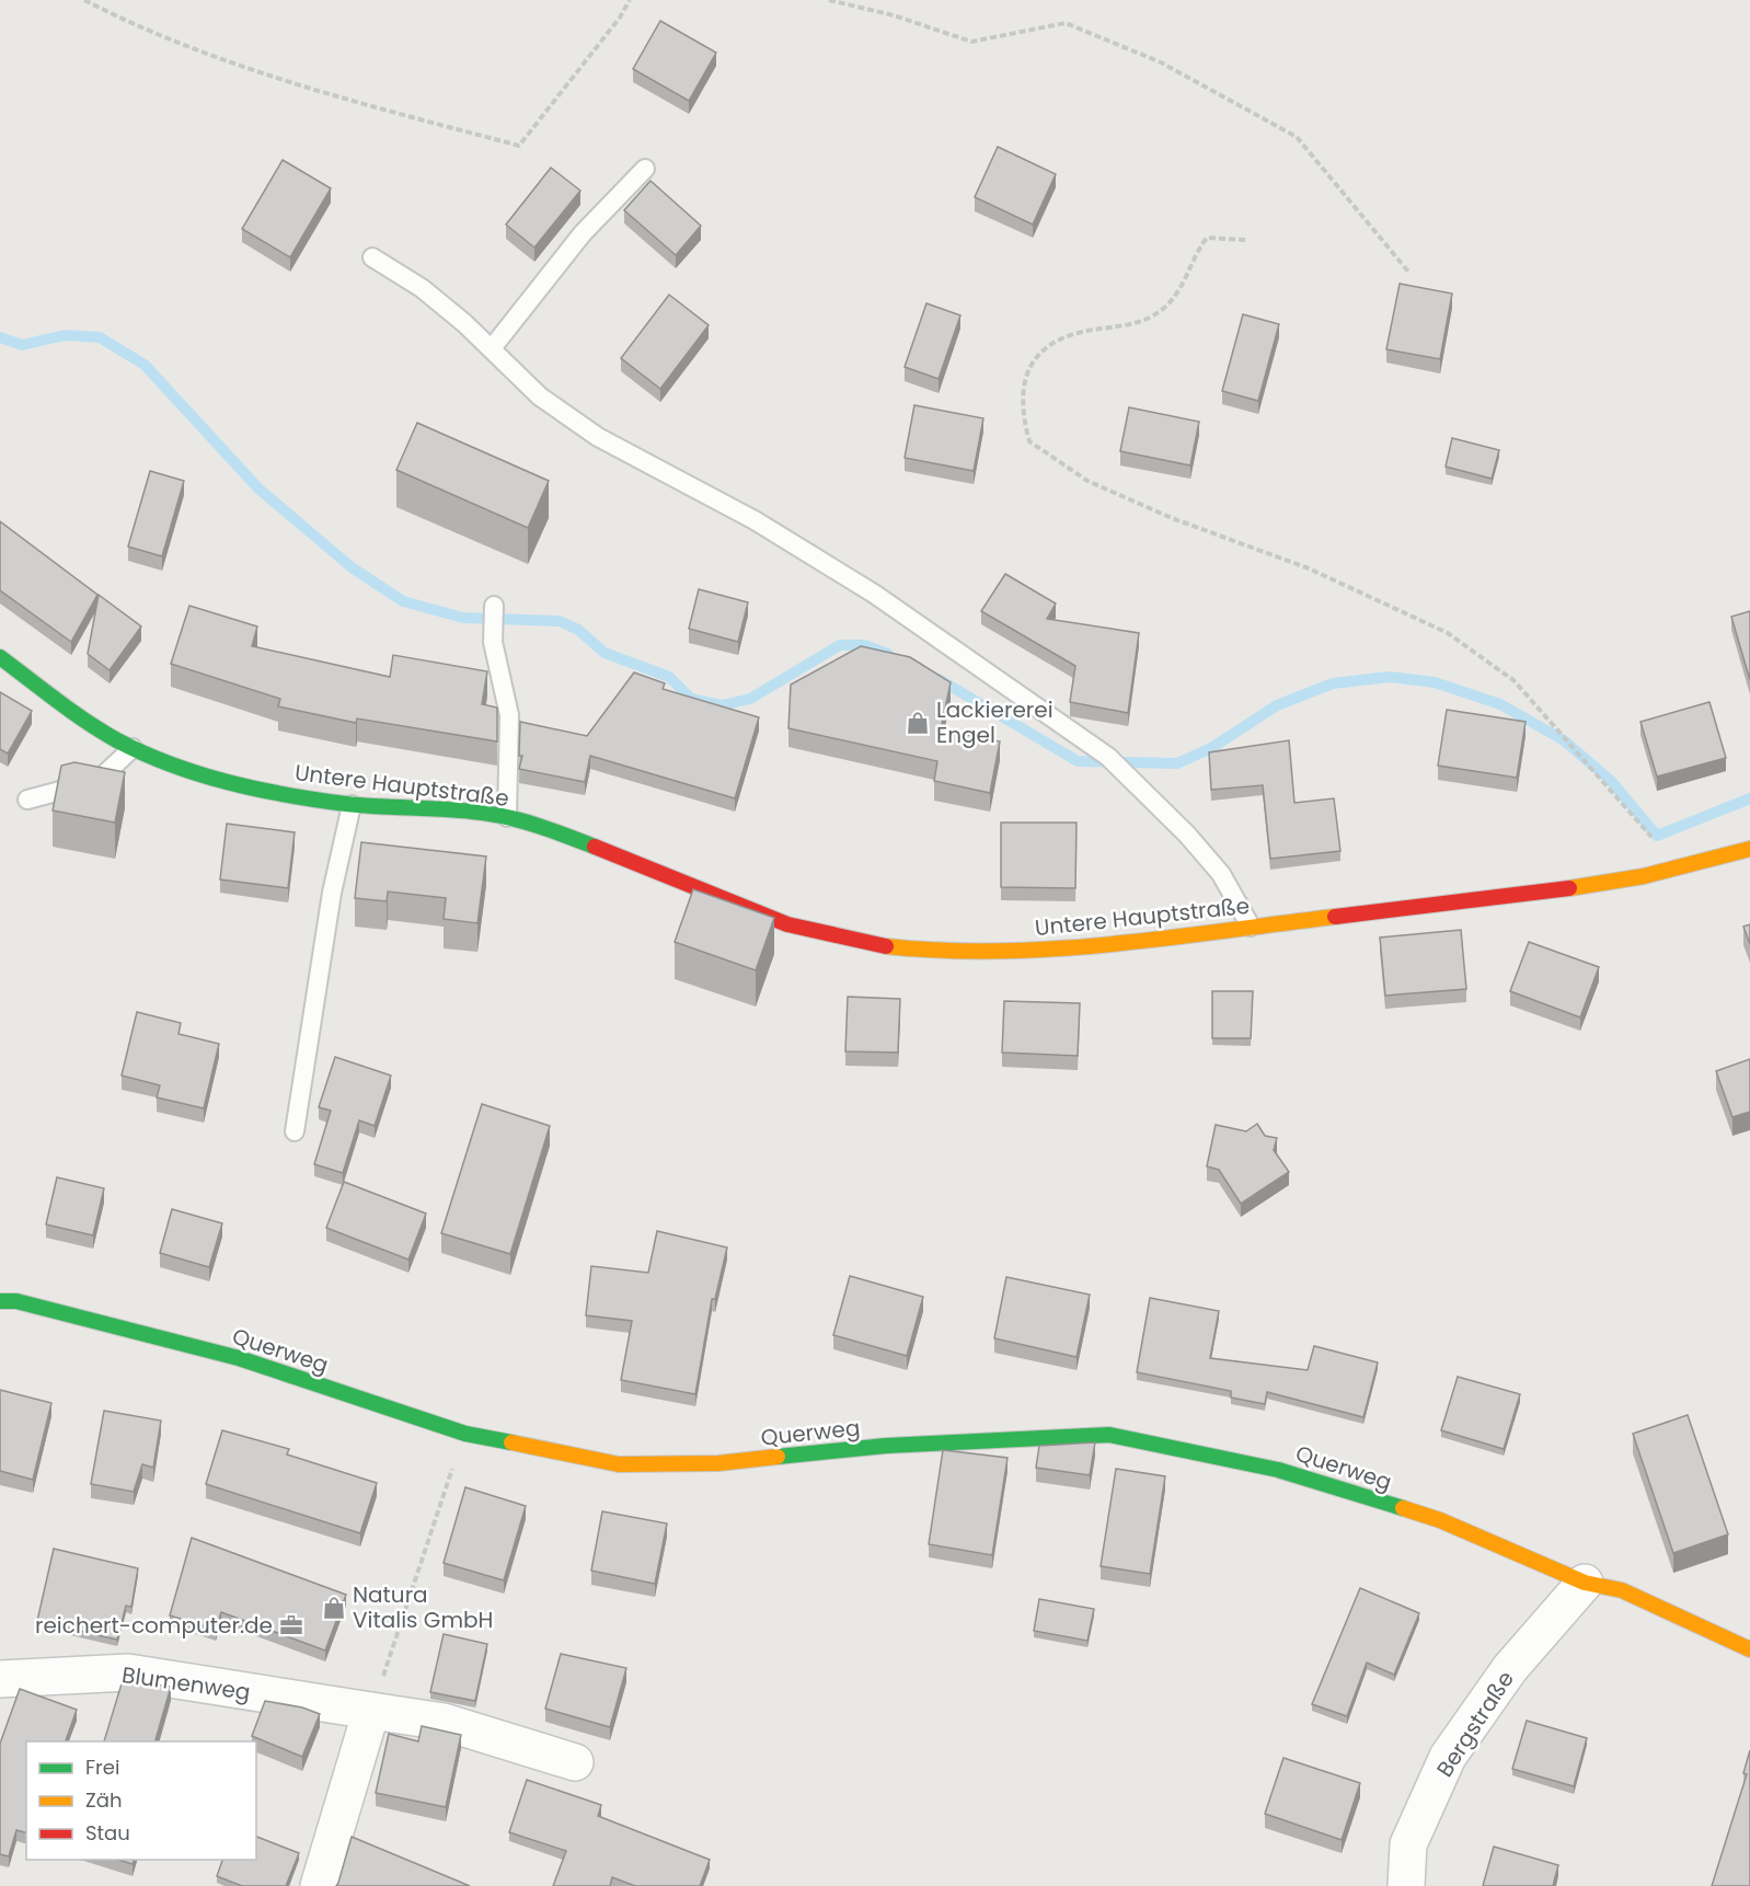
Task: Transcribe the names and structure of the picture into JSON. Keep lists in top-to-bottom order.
{
  "streets": {
    "street": [
      "Untere Hauptstraße",
      "Querweg",
      "Blumenweg",
      "Bergstraße"
    ]
  },
  "crossings": [
    ["Querweg", "Bergstraße"]
  ],
  "places": {
    "shop": ["Lackiererei Engel", "Natura Vitalis GmbH"],
    "office": ["reichert-computer.de"]
  },
  "legend": ["Frei", "Zäh", "Stau"]
}
